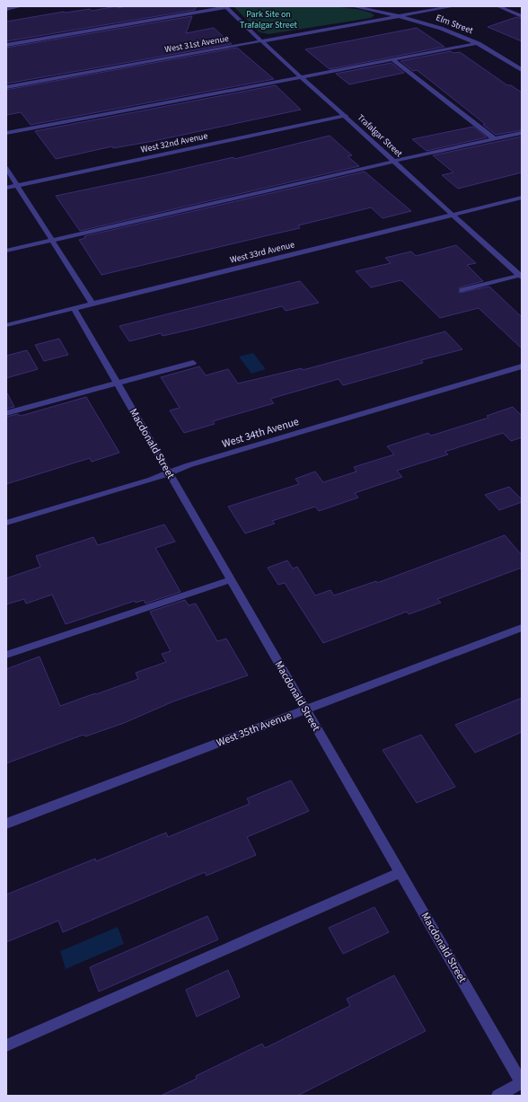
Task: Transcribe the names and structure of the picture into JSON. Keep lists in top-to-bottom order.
{
  "streets": {
    "street": [
      "Elm Street",
      "West 31st Avenue",
      "Trafalgar Street",
      "West 32nd Avenue",
      "West 33rd Avenue",
      "West 34th Avenue",
      "Macdonald Street",
      "West 35th Avenue"
    ]
  },
  "crossings": [
    ["Elm Street", "West 31st Avenue"],
    ["West 31st Avenue", "Trafalgar Street"],
    ["Trafalgar Street", "West 32nd Avenue"],
    ["Trafalgar Street", "West 33rd Avenue"],
    ["West 33rd Avenue", "Macdonald Street"],
    ["West 34th Avenue", "Macdonald Street"],
    ["Macdonald Street", "West 35th Avenue"]
  ],
  "parks": ["Park Site on Trafalgar Street"]
}
